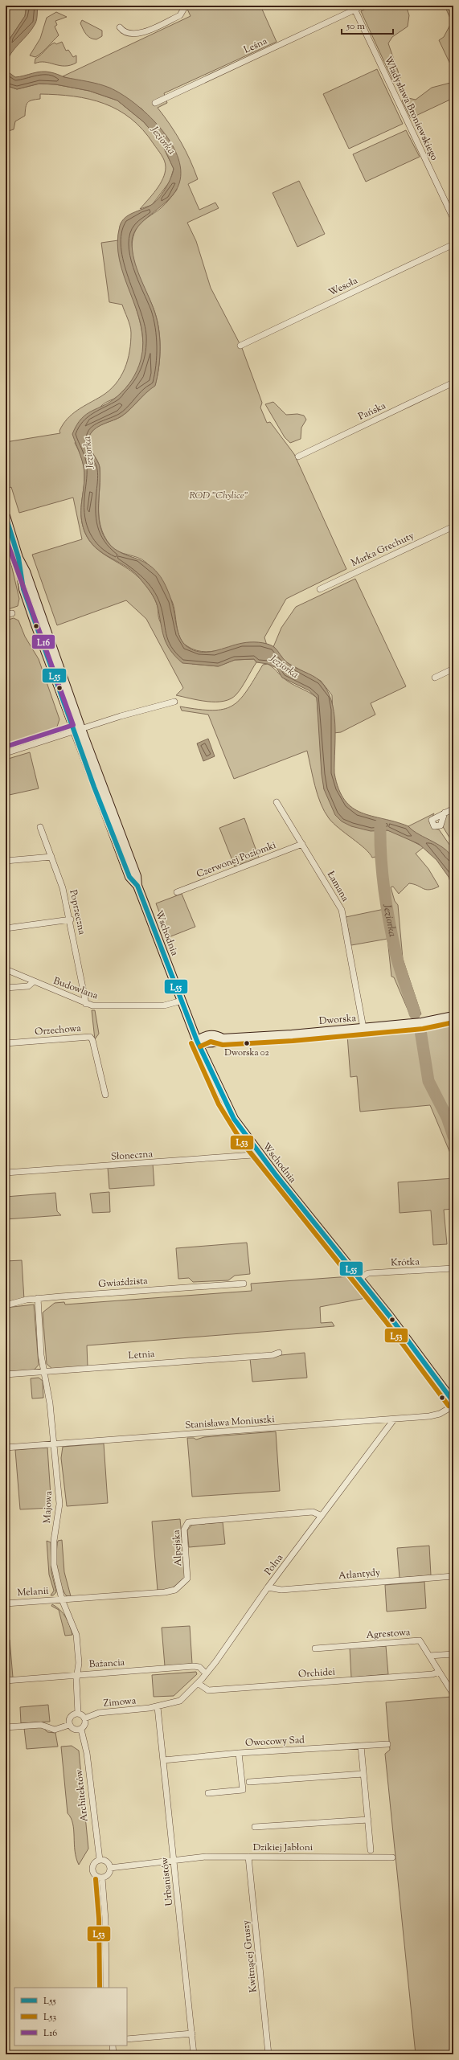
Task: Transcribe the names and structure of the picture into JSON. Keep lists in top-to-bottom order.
{
  "streets": {
    "main road": ["Wschodnia", "Dworska"],
    "street": [
      "Leśna",
      "Władysława Broniewskiego",
      "Wesoła",
      "Pańska",
      "Marka Grechuty",
      "Czerwonej Poziomki",
      "Łamana",
      "Poprzeczna",
      "Budowlana",
      "Orzechowa",
      "Słoneczna",
      "Krótka",
      "Gwiaździsta",
      "Letnia",
      "Stanisława Moniuszki",
      "Majowa",
      "Alpejska",
      "Polna",
      "Atlantydy",
      "Melanii",
      "Agrestowa",
      "Bażancia",
      "Orchidei",
      "Zimowa",
      "Owocowy Sad",
      "Architektów",
      "Dzikiej Jabłoni",
      "Urbanistów",
      "Kwitnącej Gruszy"
    ]
  },
  "crossings": [
    ["Leśna", "Władysława Broniewskiego"],
    ["Czerwonej Poziomki", "Łamana"],
    ["Łamana", "Dworska"],
    ["Poprzeczna", "Budowlana"],
    ["Wschodnia", "Budowlana"],
    ["Wschodnia", "Dworska"],
    ["Wschodnia", "Słoneczna"],
    ["Wschodnia", "Krótka"],
    ["Gwiaździsta", "Majowa"],
    ["Letnia", "Majowa"],
    ["Stanisława Moniuszki", "Majowa"],
    ["Stanisława Moniuszki", "Polna"],
    ["Majowa", "Alpejska"],
    ["Majowa", "Melanii"],
    ["Majowa", "Bażancia"],
    ["Majowa", "Zimowa"],
    ["Majowa", "Architektów"],
    ["Alpejska", "Polna"],
    ["Alpejska", "Melanii"],
    ["Polna", "Atlantydy"],
    ["Polna", "Bażancia"],
    ["Polna", "Orchidei"],
    ["Polna", "Zimowa"],
    ["Polna", "Urbanistów"],
    ["Zimowa", "Architektów"],
    ["Zimowa", "Urbanistów"],
    ["Owocowy Sad", "Urbanistów"],
    ["Architektów", "Dzikiej Jabłoni"],
    ["Dzikiej Jabłoni", "Urbanistów"],
    ["Dzikiej Jabłoni", "Kwitnącej Gruszy"]
  ],
  "water": ["Jeziorka"],
  "parks": ["ROD \"Chylice\""],
  "places": ["Dworska 02"],
  "lines": ["transit line L55", "transit line L16", "transit line L53"],
  "legend": ["L55", "L53", "L16"],
  "scale_bar": "50 m"
}
